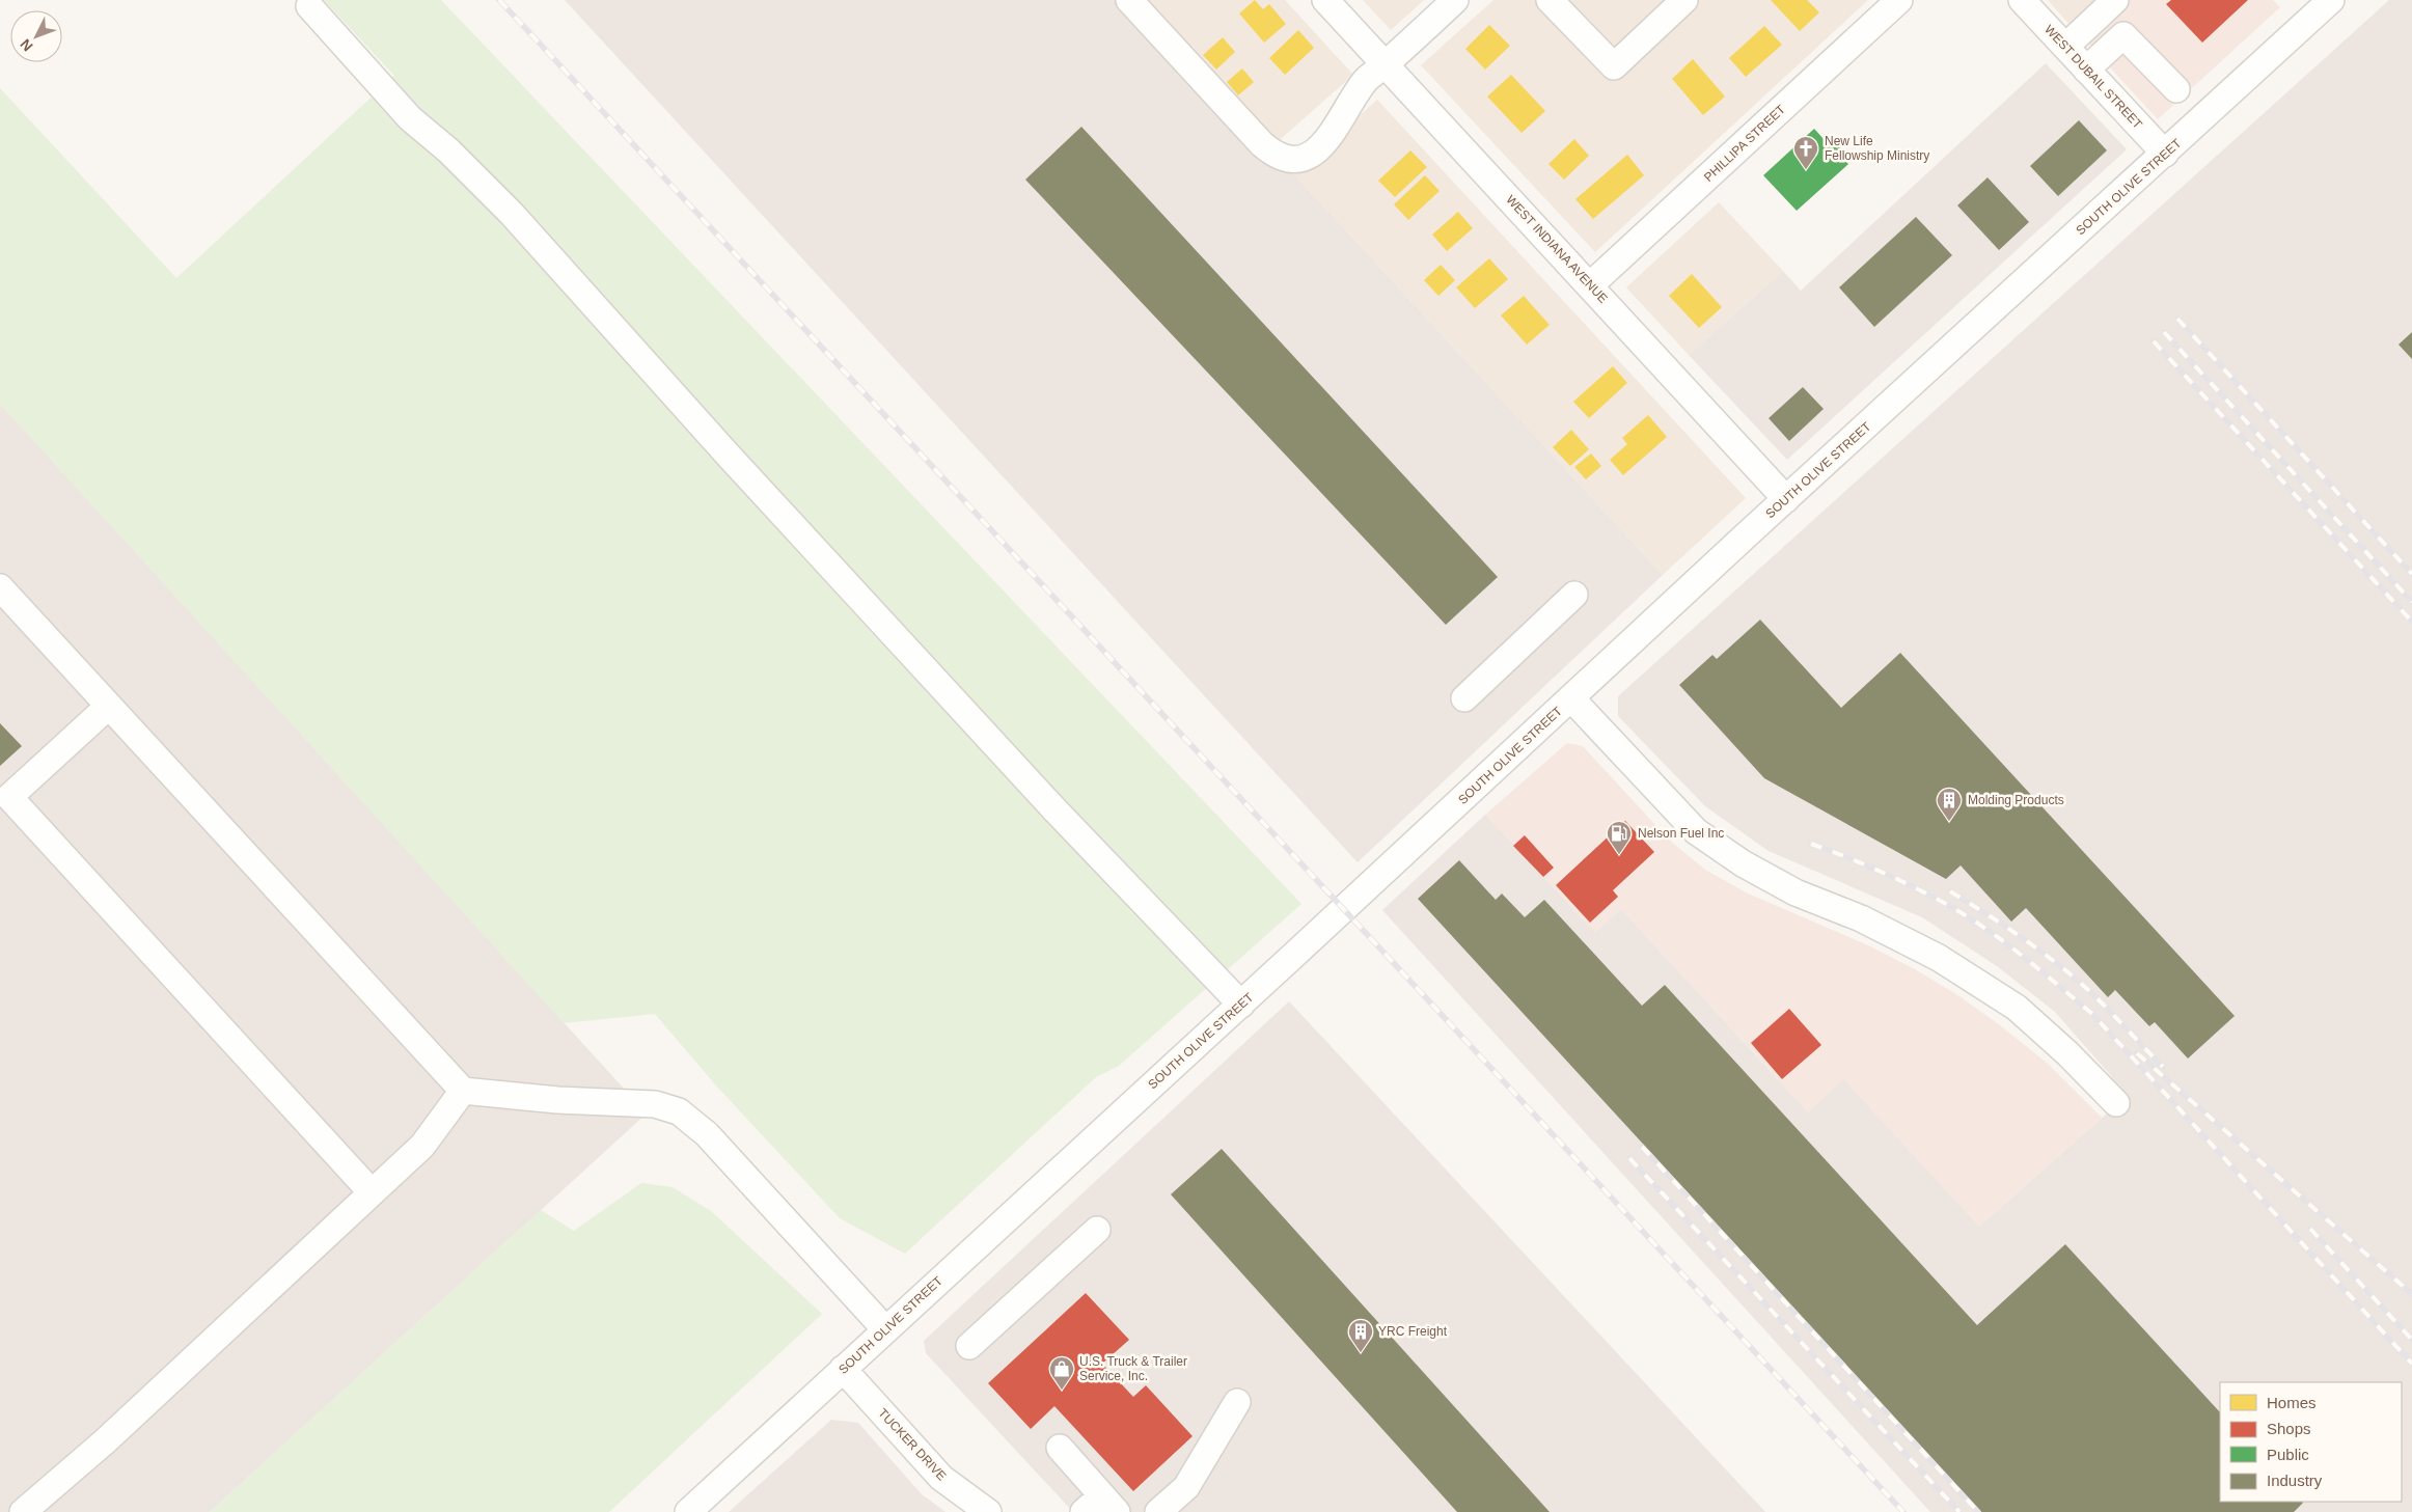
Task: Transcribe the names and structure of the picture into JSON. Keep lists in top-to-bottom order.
{
  "streets": {
    "street": [
      "WEST DUBAIL STREET",
      "PHILLIPA STREET",
      "SOUTH OLIVE STREET",
      "WEST INDIANA AVENUE",
      "TUCKER DRIVE"
    ]
  },
  "crossings": [
    ["WEST DUBAIL STREET", "SOUTH OLIVE STREET"],
    ["PHILLIPA STREET", "WEST INDIANA AVENUE"],
    ["SOUTH OLIVE STREET", "WEST INDIANA AVENUE"],
    ["SOUTH OLIVE STREET", "TUCKER DRIVE"]
  ],
  "places": {
    "church": ["New Life Fellowship Ministry"],
    "building": ["Molding Products", "YRC Freight"],
    "fuel station": ["Nelson Fuel Inc"],
    "shop": ["U.S. Truck & Trailer Service, Inc."]
  },
  "legend": [
    "Homes",
    "Shops",
    "Public",
    "Industry"
  ],
  "north": "bottom left"
}
